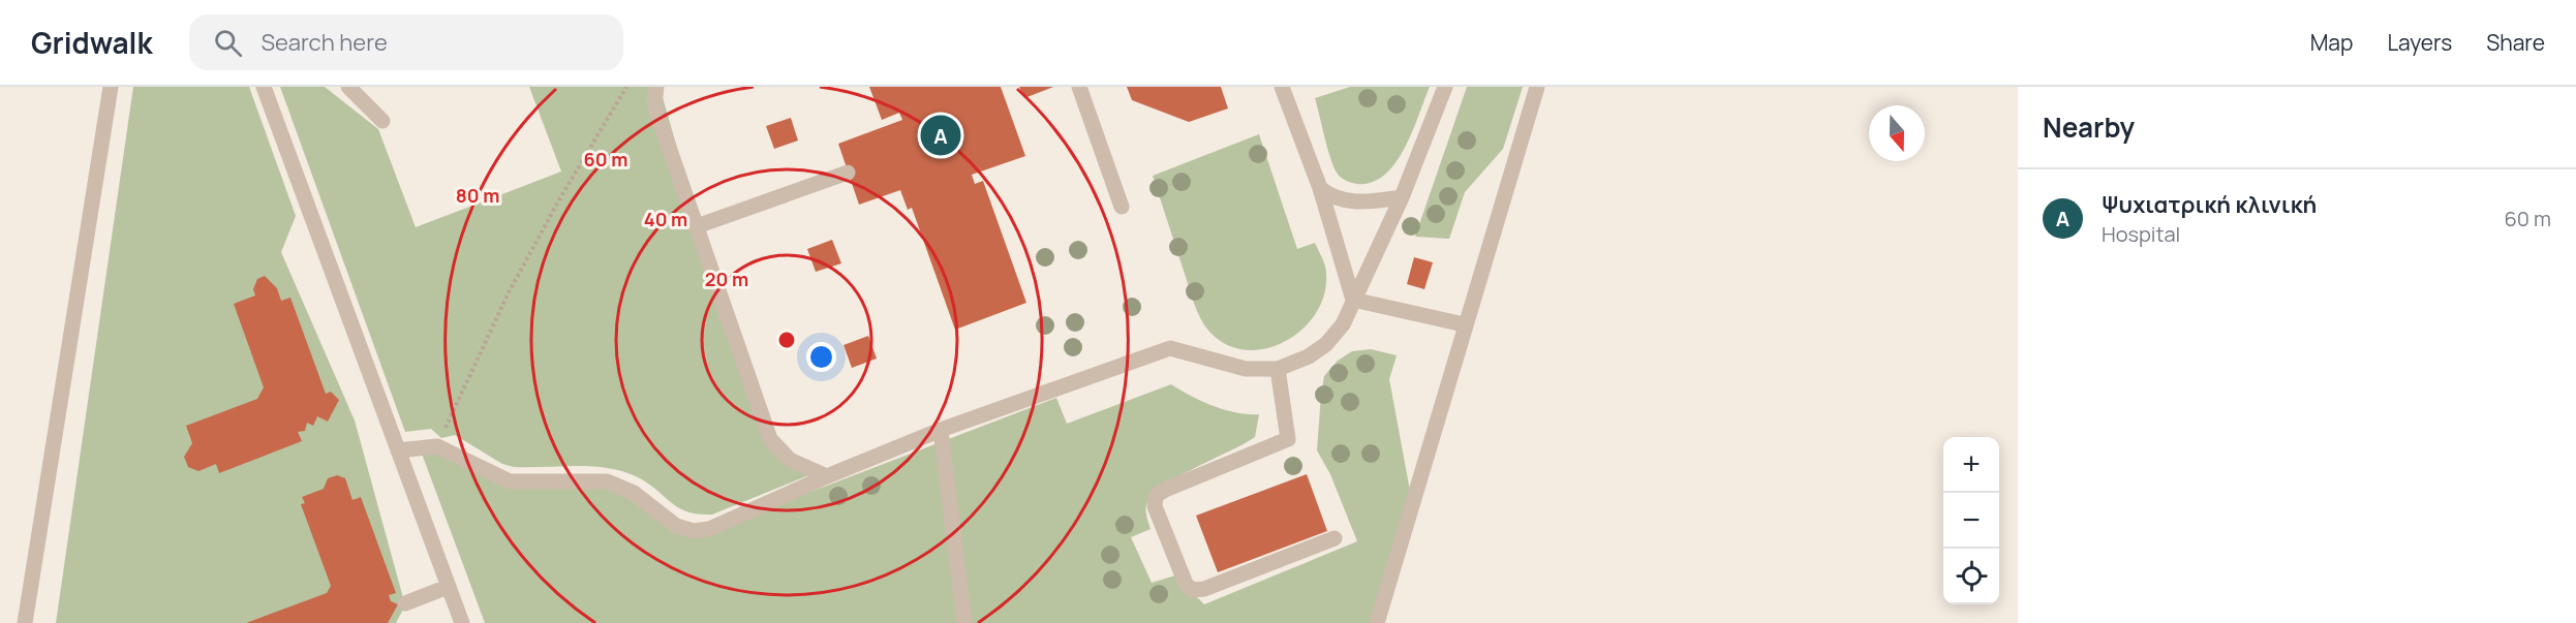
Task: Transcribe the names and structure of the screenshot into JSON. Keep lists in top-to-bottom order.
{
  "north": "bottom",
  "page": {
    "header": "Gridwalk",
    "search": "Search here",
    "nav": ["Map", "Layers", "Share"],
    "heading": "Nearby",
    "pins": "A",
    "list": [
      {
        "mark": "A",
        "name": "Ψυχιατρική κλινική",
        "note": "Hospital",
        "value": "60 m"
      }
    ],
    "map_buttons": ["+", "−"]
  },
  "rings": [
    "60 m",
    "80 m",
    "40 m",
    "20 m"
  ]
}
